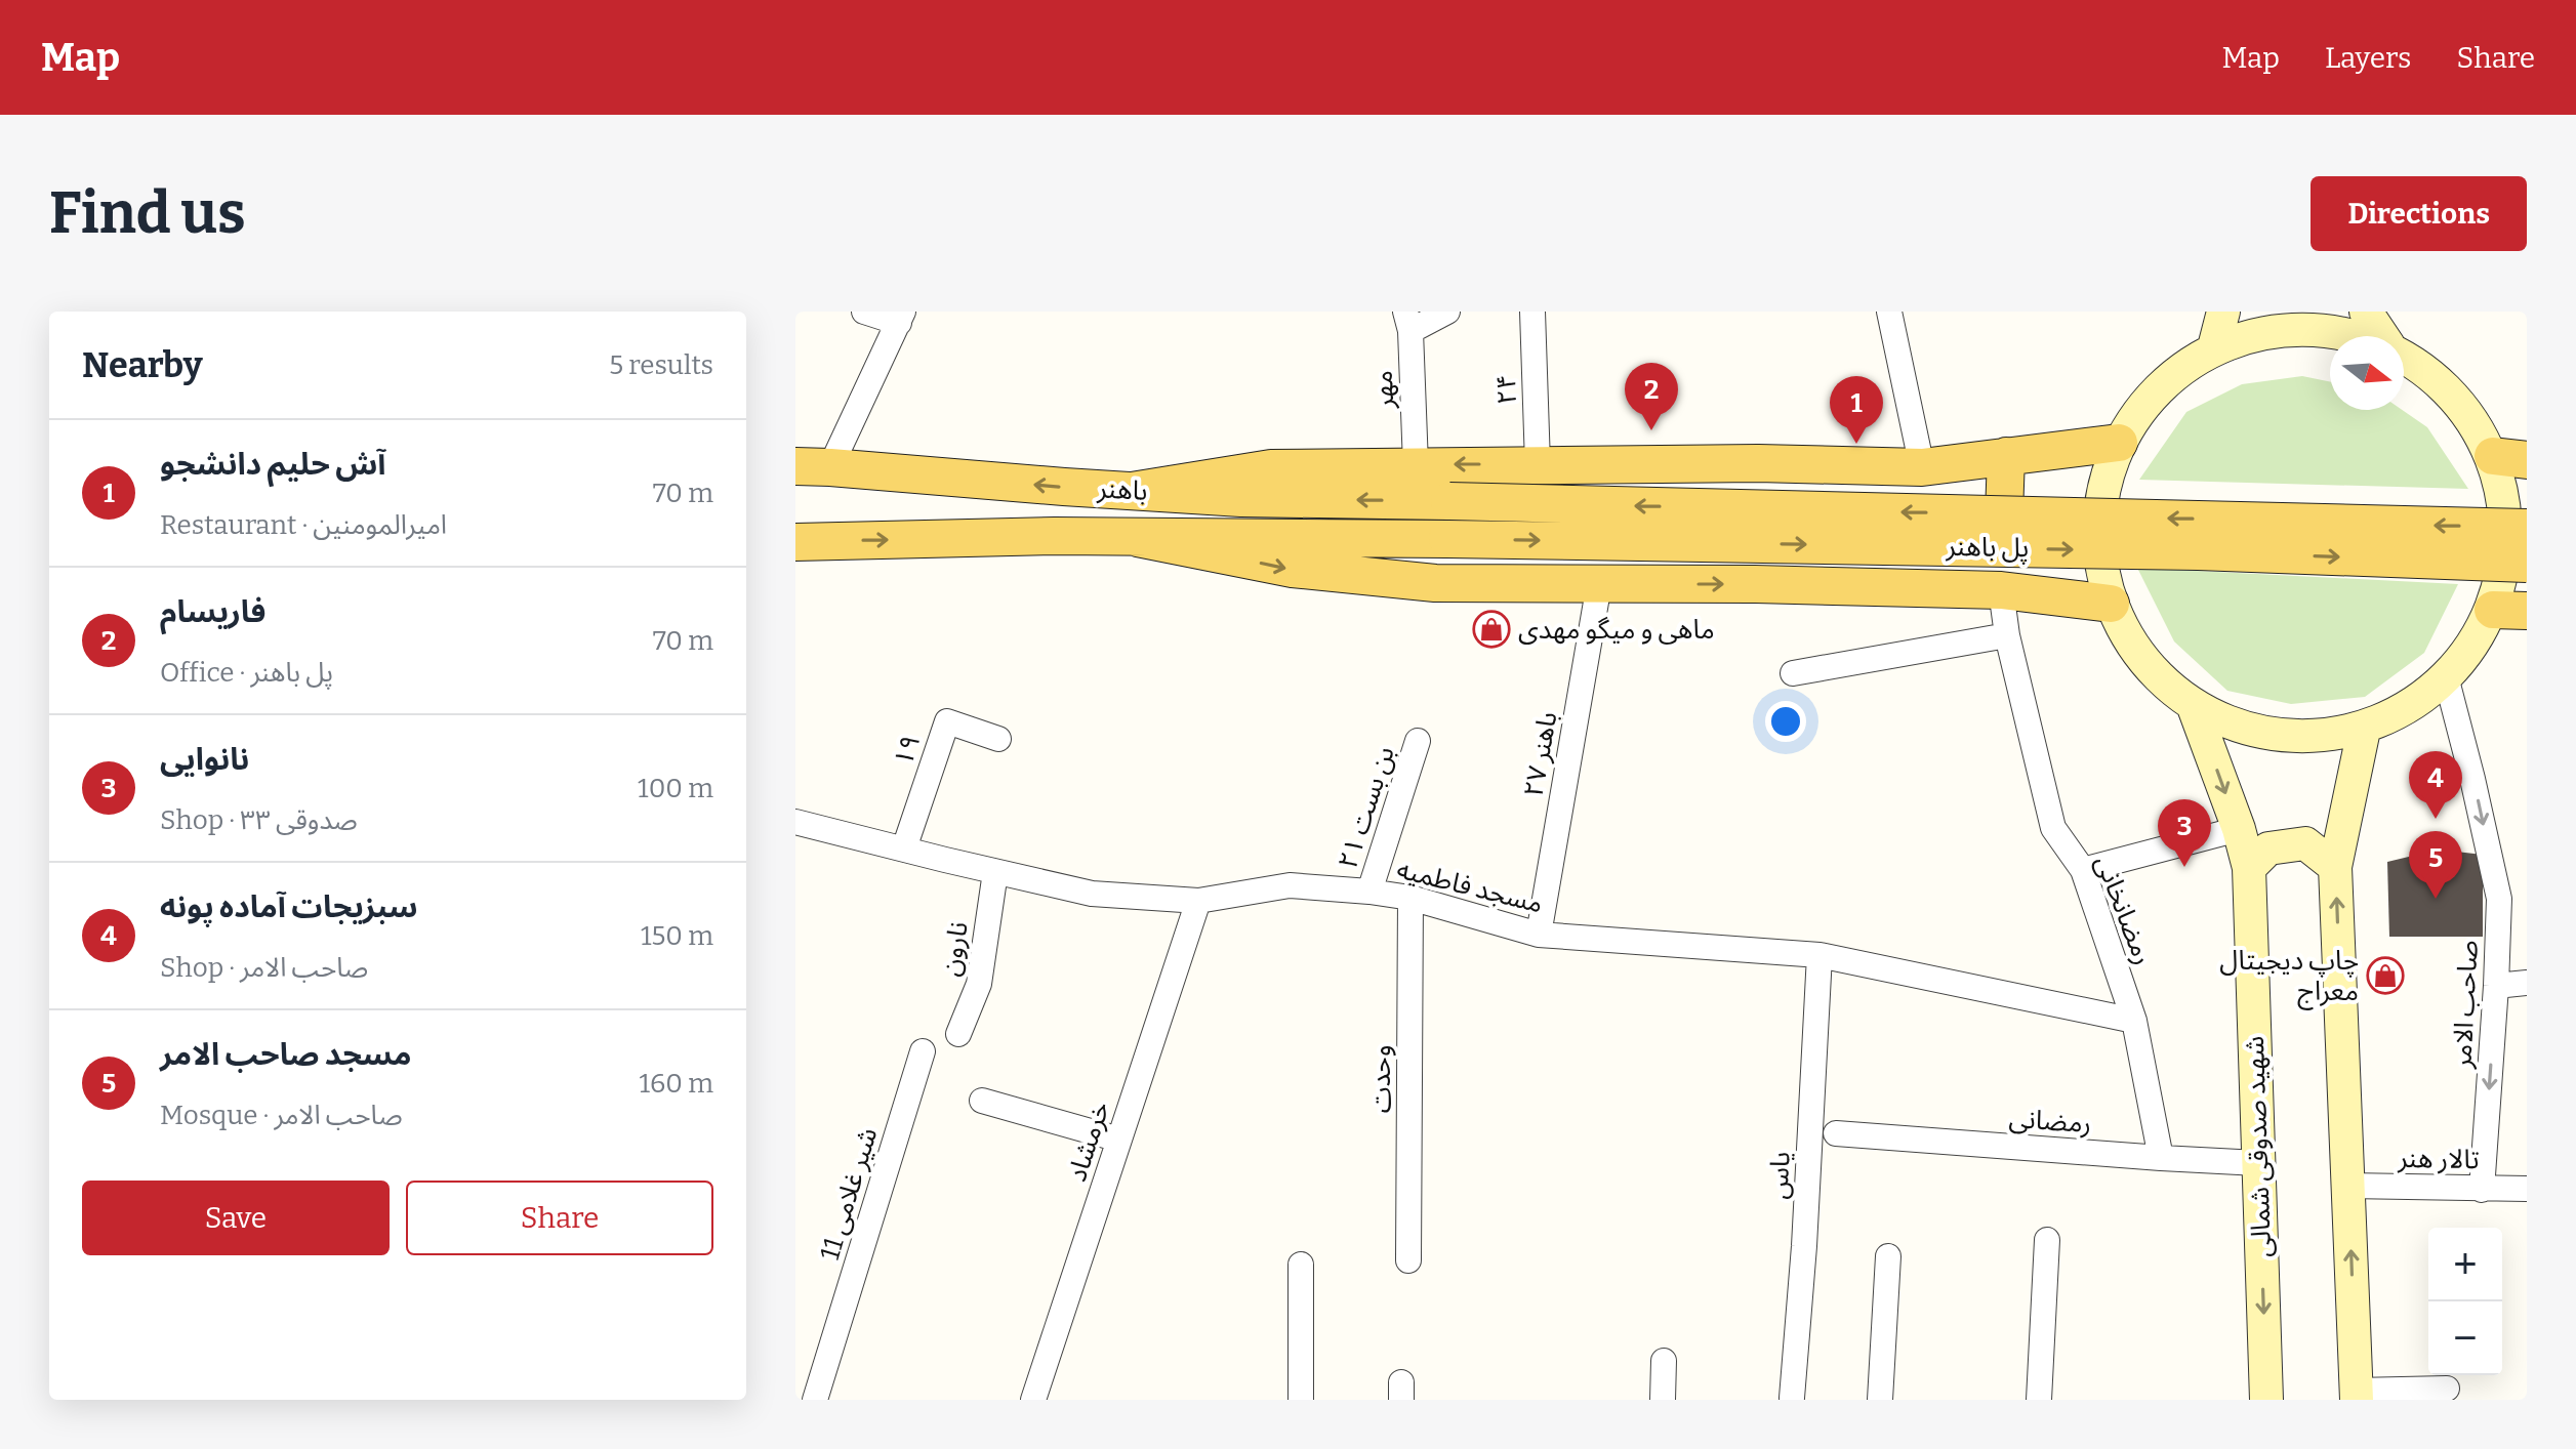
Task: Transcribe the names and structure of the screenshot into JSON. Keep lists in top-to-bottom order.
{
  "streets": {
    "main road": ["باهنر", "پل باهنر", "شهید صدوقی شمالی"],
    "street": [
      "مهر",
      "۲۴",
      "۱۹",
      "باهنر ۲۷",
      "بن بست ۲۱",
      "مسجد فاطمیه",
      "رمضانخانی",
      "نارون",
      "صاحب الامر",
      "وحدت",
      "رمضانی",
      "خرمشاد",
      "تالار هنر",
      "یاس",
      "شیر غلامی 11"
    ]
  },
  "crossings": [
    ["باهنر", "پل باهنر"],
    ["۱۹", "مسجد فاطمیه"],
    ["باهنر ۲۷", "مسجد فاطمیه"],
    ["بن بست ۲۱", "مسجد فاطمیه"],
    ["مسجد فاطمیه", "رمضانخانی"],
    ["مسجد فاطمیه", "نارون"],
    ["مسجد فاطمیه", "وحدت"],
    ["مسجد فاطمیه", "خرمشاد"],
    ["مسجد فاطمیه", "یاس"],
    ["رمضانخانی", "رمضانی"],
    ["صاحب الامر", "تالار هنر"],
    ["رمضانی", "شهید صدوقی شمالی"]
  ],
  "one_way": ["صاحب الامر"],
  "places": {
    "shop": ["ماهی و میگو مهدی", "چاپ دیجیتال معراج"]
  },
  "north": "right",
  "page": {
    "header": "Map",
    "nav": ["Map", "Layers", "Share"],
    "buttons": [
      "Directions",
      ["Save", "Share"]
    ],
    "title": "Find us",
    "heading": ["Nearby", "5 results"],
    "pins": [
      "2",
      "1",
      "4",
      "3",
      "5"
    ],
    "list": [
      {
        "mark": "1",
        "name": "آش حلیم دانشجو",
        "note": "Restaurant · امیرالمومنین",
        "value": "70 m"
      },
      {
        "mark": "2",
        "name": "فاریسام",
        "note": "Office · پل باهنر",
        "value": "70 m"
      },
      {
        "mark": "3",
        "name": "نانوایی",
        "note": "Shop · صدوقی ۳۳",
        "value": "100 m"
      },
      {
        "mark": "4",
        "name": "سبزیجات آماده پونه",
        "note": "Shop · صاحب الامر",
        "value": "150 m"
      },
      {
        "mark": "5",
        "name": "مسجد صاحب الامر",
        "note": "Mosque · صاحب الامر",
        "value": "160 m"
      }
    ],
    "map_buttons": ["+", "−"]
  }
}
